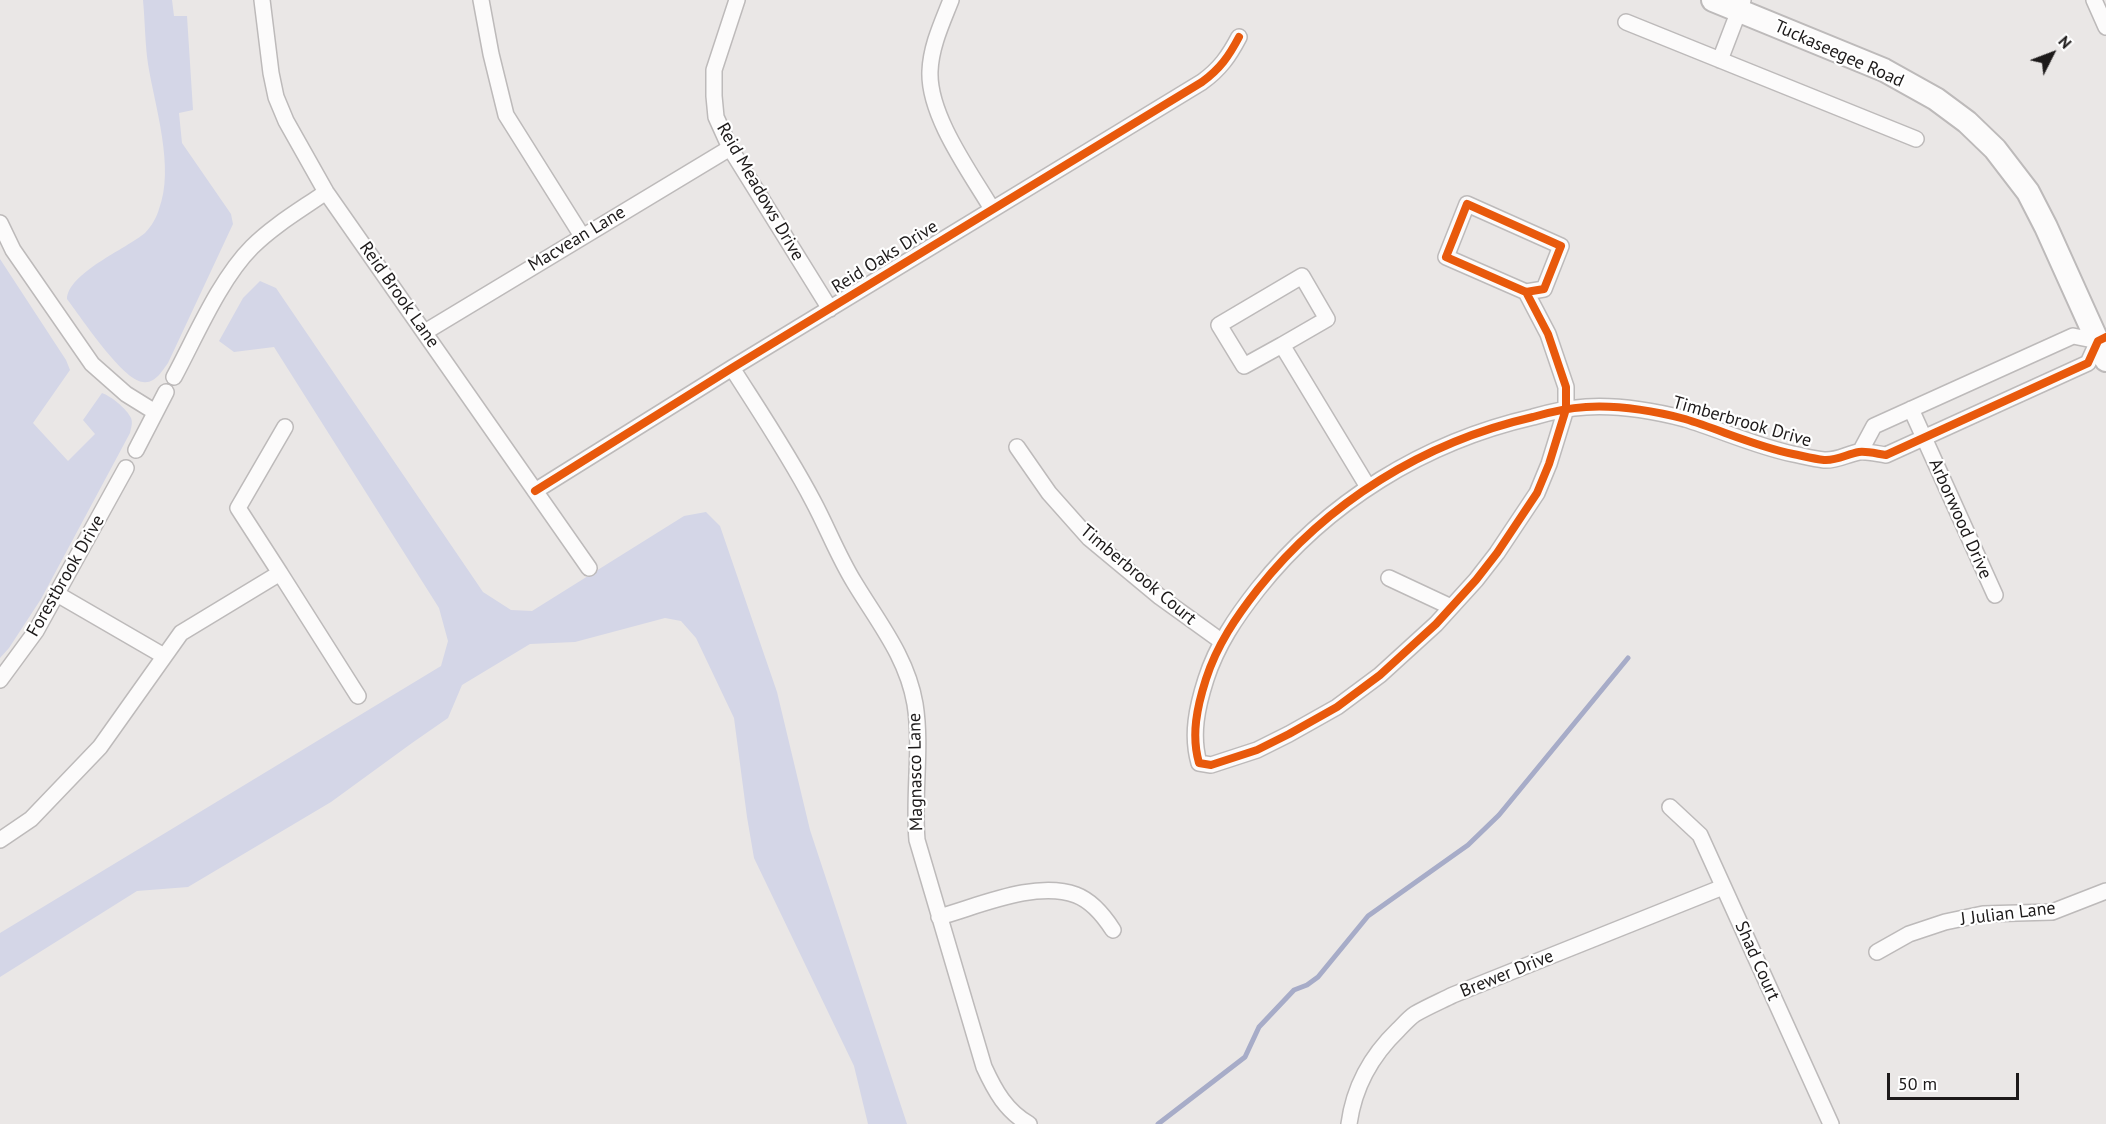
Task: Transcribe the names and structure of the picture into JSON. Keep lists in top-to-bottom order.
{
  "streets": {
    "street": [
      "Tuckaseegee Road",
      "Reid Meadows Drive",
      "Macvean Lane",
      "Reid Oaks Drive",
      "Reid Brook Lane",
      "Timberbrook Drive",
      "Arborwood Drive",
      "Timberbrook Court",
      "Forestbrook Drive",
      "Magnasco Lane",
      "J Julian Lane",
      "Shad Court",
      "Brewer Drive"
    ]
  },
  "crossings": [
    ["Tuckaseegee Road", "Timberbrook Drive"],
    ["Reid Meadows Drive", "Macvean Lane"],
    ["Reid Meadows Drive", "Reid Oaks Drive"],
    ["Macvean Lane", "Reid Brook Lane"],
    ["Reid Oaks Drive", "Reid Brook Lane"],
    ["Reid Oaks Drive", "Magnasco Lane"],
    ["Timberbrook Drive", "Arborwood Drive"],
    ["Timberbrook Drive", "Timberbrook Court"],
    ["Shad Court", "Brewer Drive"]
  ],
  "scale_bar": "50 m",
  "north": "top right"
}
